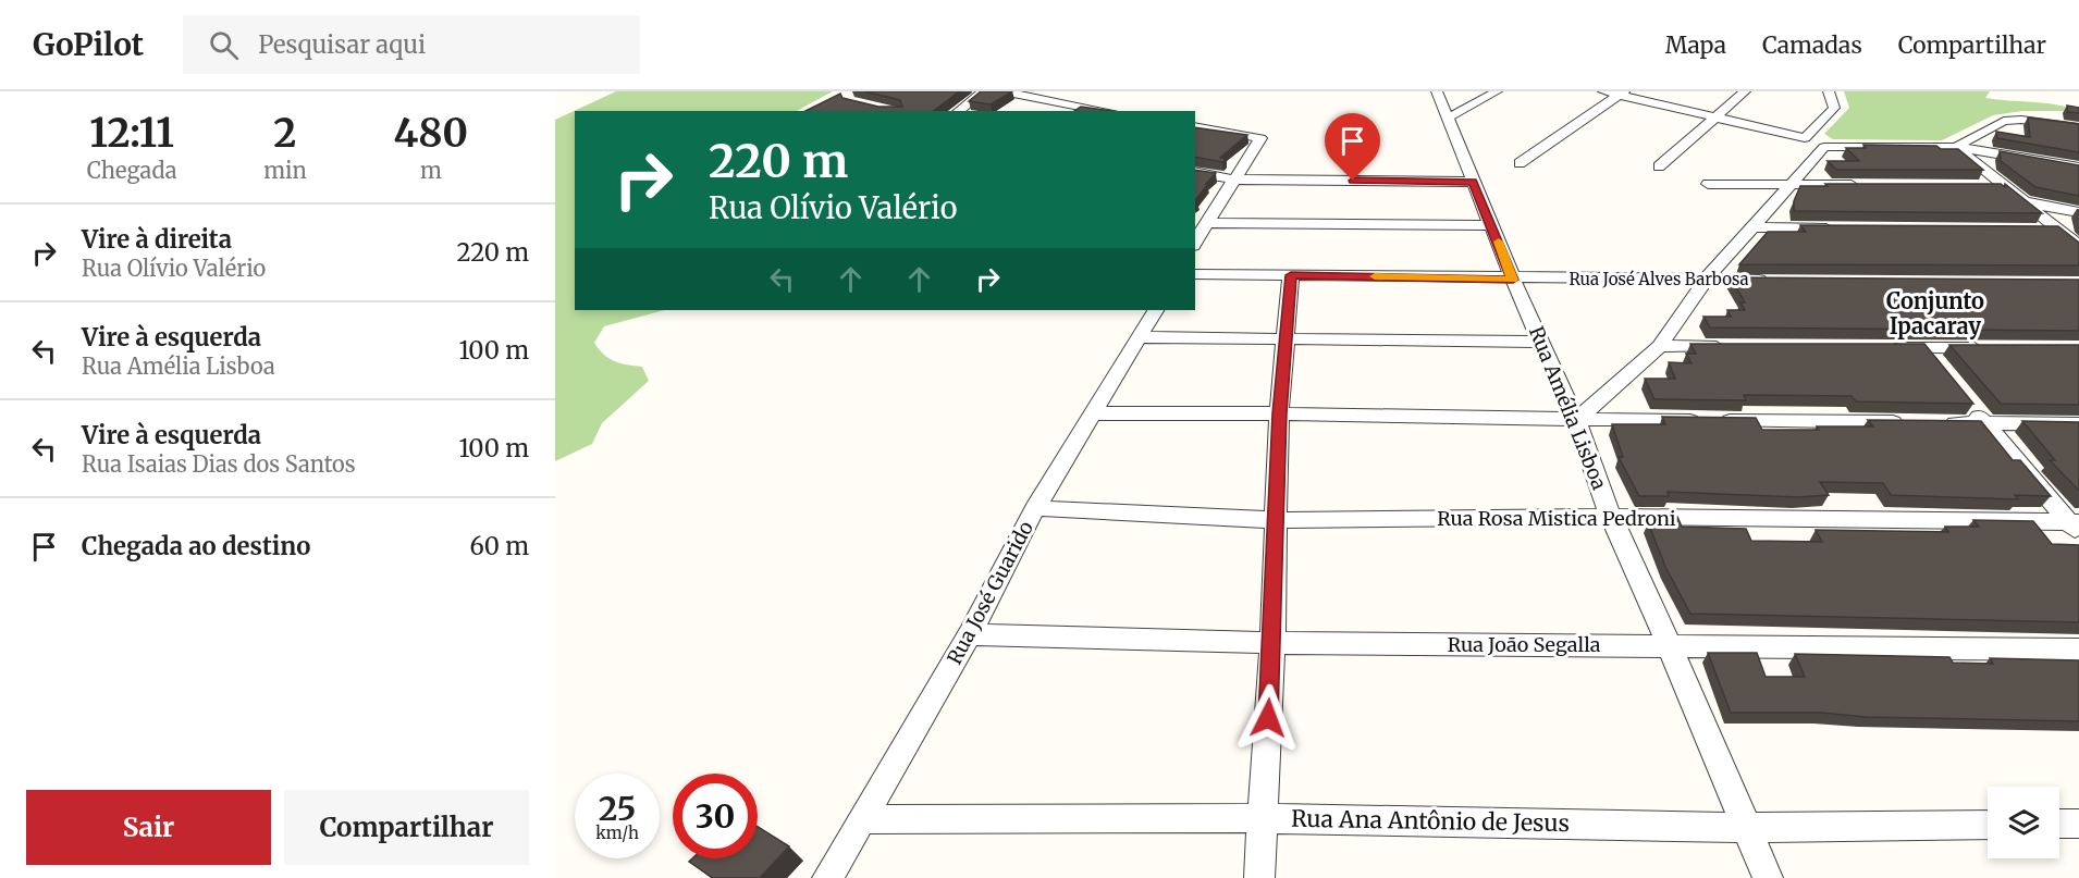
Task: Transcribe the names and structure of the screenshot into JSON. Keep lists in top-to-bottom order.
{
  "streets": {
    "street": [
      "Rua José Alves Barbosa",
      "Rua Amélia Lisboa",
      "Rua Rosa Mistica Pedroni",
      "Rua José Guarido",
      "Rua João Segalla",
      "Rua Ana Antônio de Jesus"
    ]
  },
  "crossings": [
    ["Rua José Alves Barbosa", "Rua Amélia Lisboa"],
    ["Rua Amélia Lisboa", "Rua Rosa Mistica Pedroni"],
    ["Rua Amélia Lisboa", "Rua João Segalla"],
    ["Rua Amélia Lisboa", "Rua Ana Antônio de Jesus"],
    ["Rua Rosa Mistica Pedroni", "Rua José Guarido"],
    ["Rua José Guarido", "Rua João Segalla"],
    ["Rua José Guarido", "Rua Ana Antônio de Jesus"]
  ],
  "districts": ["Conjunto Ipacaray"],
  "page": {
    "header": "GoPilot",
    "search": "Pesquisar aqui",
    "nav": ["Mapa", "Camadas", "Compartilhar"],
    "eta": [
      "12:11",
      "Chegada",
      "2",
      "min",
      "480",
      "m"
    ],
    "turn": ["220 m", "Rua Olívio Valério"],
    "list": [
      {
        "name": "Vire à direita",
        "note": "Rua Olívio Valério",
        "value": "220 m"
      },
      {
        "name": "Vire à esquerda",
        "note": "Rua Amélia Lisboa",
        "value": "100 m"
      },
      {
        "name": "Vire à esquerda",
        "note": "Rua Isaias Dias dos Santos",
        "value": "100 m"
      },
      {
        "name": "Chegada ao destino",
        "value": "60 m"
      }
    ],
    "speed": "25 km/h",
    "limit": "30",
    "buttons": ["Sair", "Compartilhar"]
  }
}
